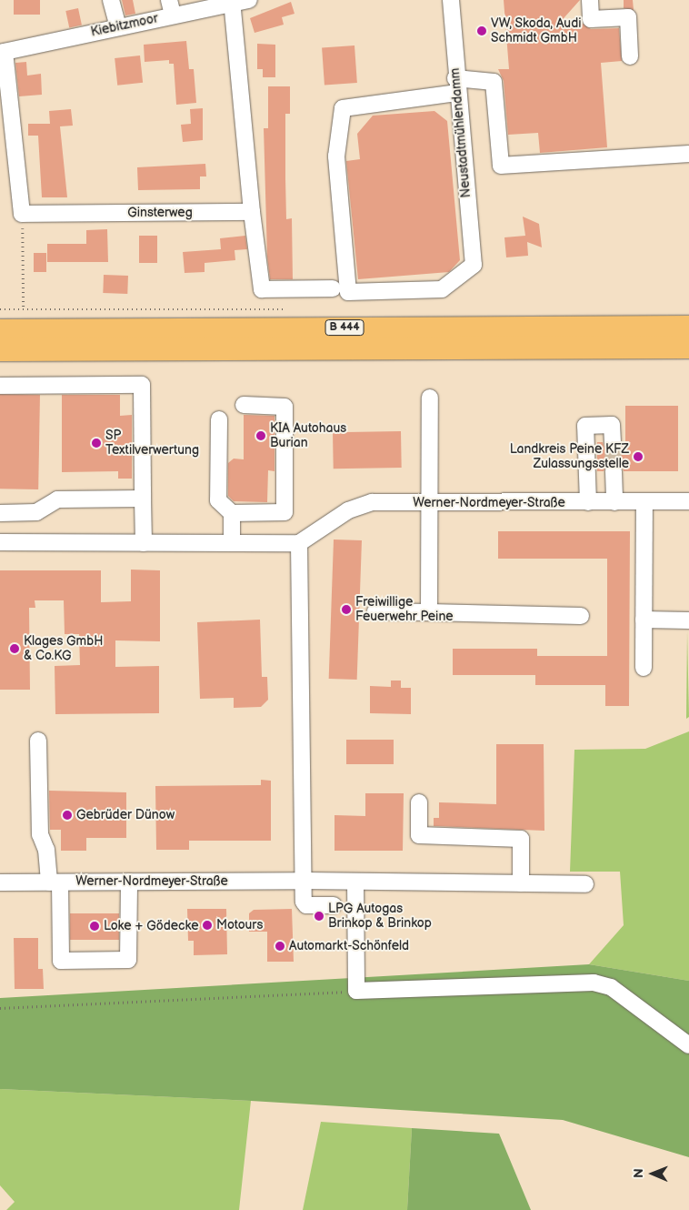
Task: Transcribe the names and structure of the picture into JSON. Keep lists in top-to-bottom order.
{
  "streets": {
    "highway": ["B 444"],
    "street": [
      "Kiebitzmoor",
      "Neustadtmühlendamm",
      "Ginsterweg",
      "Werner-Nordmeyer-Straße"
    ]
  },
  "places": [
    "VW, Skoda, Audi Schmidt GmbH",
    "KIA Autohaus Burian",
    "SP Textilverwertung",
    "Landkreis Peine KFZ Zulassungsstelle",
    "Freiwillige Feuerwehr Peine",
    "Klages GmbH & Co.KG",
    "Gebrüder Dünow",
    "LPG Autogas Brinkop & Brinkop",
    "Motours",
    "Loke + Gödecke",
    "Automarkt-Schönfeld"
  ],
  "north": "left"
}
